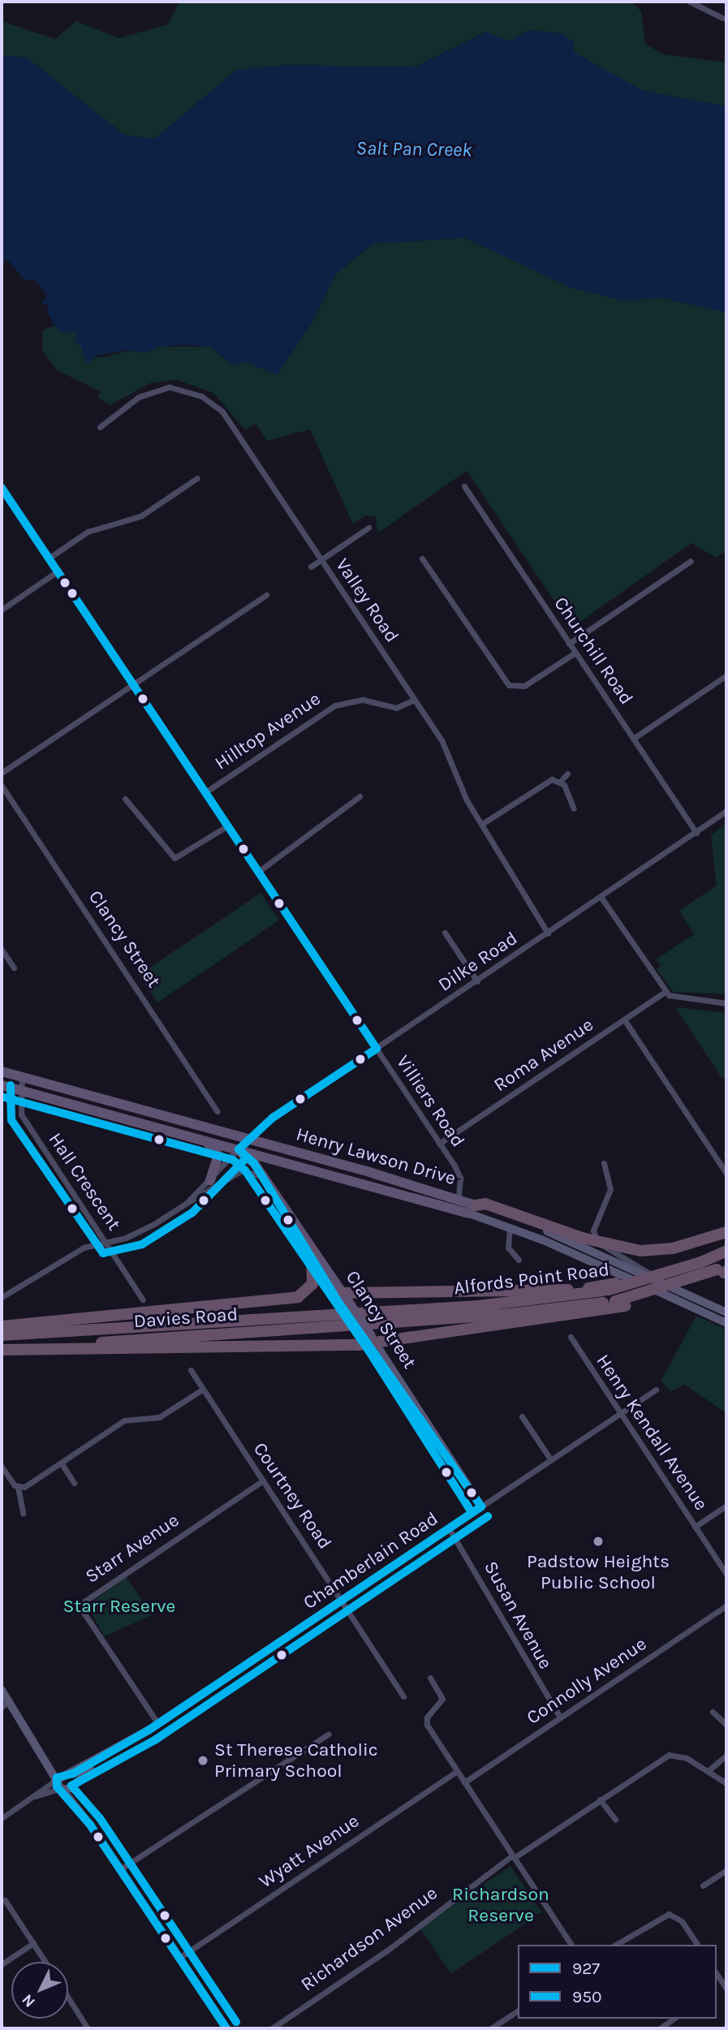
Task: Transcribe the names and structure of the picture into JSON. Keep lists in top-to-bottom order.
{
  "streets": {
    "highway": ["Alfords Point Road", "Davies Road"],
    "main road": ["Clancy Street", "Henry Lawson Drive", "Chamberlain Road"],
    "street": [
      "Valley Road",
      "Churchill Road",
      "Hilltop Avenue",
      "Dilke Road",
      "Roma Avenue",
      "Villiers Road",
      "Hall Crescent",
      "Henry Kendall Avenue",
      "Courtney Road",
      "Starr Avenue",
      "Susan Avenue",
      "Connolly Avenue",
      "Wyatt Avenue",
      "Richardson Avenue"
    ]
  },
  "crossings": [
    ["Valley Road", "Hilltop Avenue"],
    ["Valley Road", "Dilke Road"],
    ["Churchill Road", "Dilke Road"],
    ["Hilltop Avenue", "Villiers Road"],
    ["Clancy Street", "Henry Lawson Drive"],
    ["Clancy Street", "Chamberlain Road"],
    ["Dilke Road", "Villiers Road"],
    ["Dilke Road", "Henry Lawson Drive"],
    ["Roma Avenue", "Villiers Road"],
    ["Villiers Road", "Henry Lawson Drive"],
    ["Henry Lawson Drive", "Hall Crescent"],
    ["Alfords Point Road", "Davies Road"],
    ["Henry Kendall Avenue", "Chamberlain Road"],
    ["Courtney Road", "Starr Avenue"],
    ["Courtney Road", "Chamberlain Road"],
    ["Starr Avenue", "Chamberlain Road"],
    ["Chamberlain Road", "Susan Avenue"],
    ["Susan Avenue", "Connolly Avenue"]
  ],
  "water": ["Salt Pan Creek"],
  "parks": ["Starr Reserve", "Richardson Reserve"],
  "places": ["Padstow Heights Public School", "St Therese Catholic Primary School"],
  "lines": ["transit line 927", "transit line 950"],
  "legend": ["927", "950"],
  "north": "bottom left"
}
